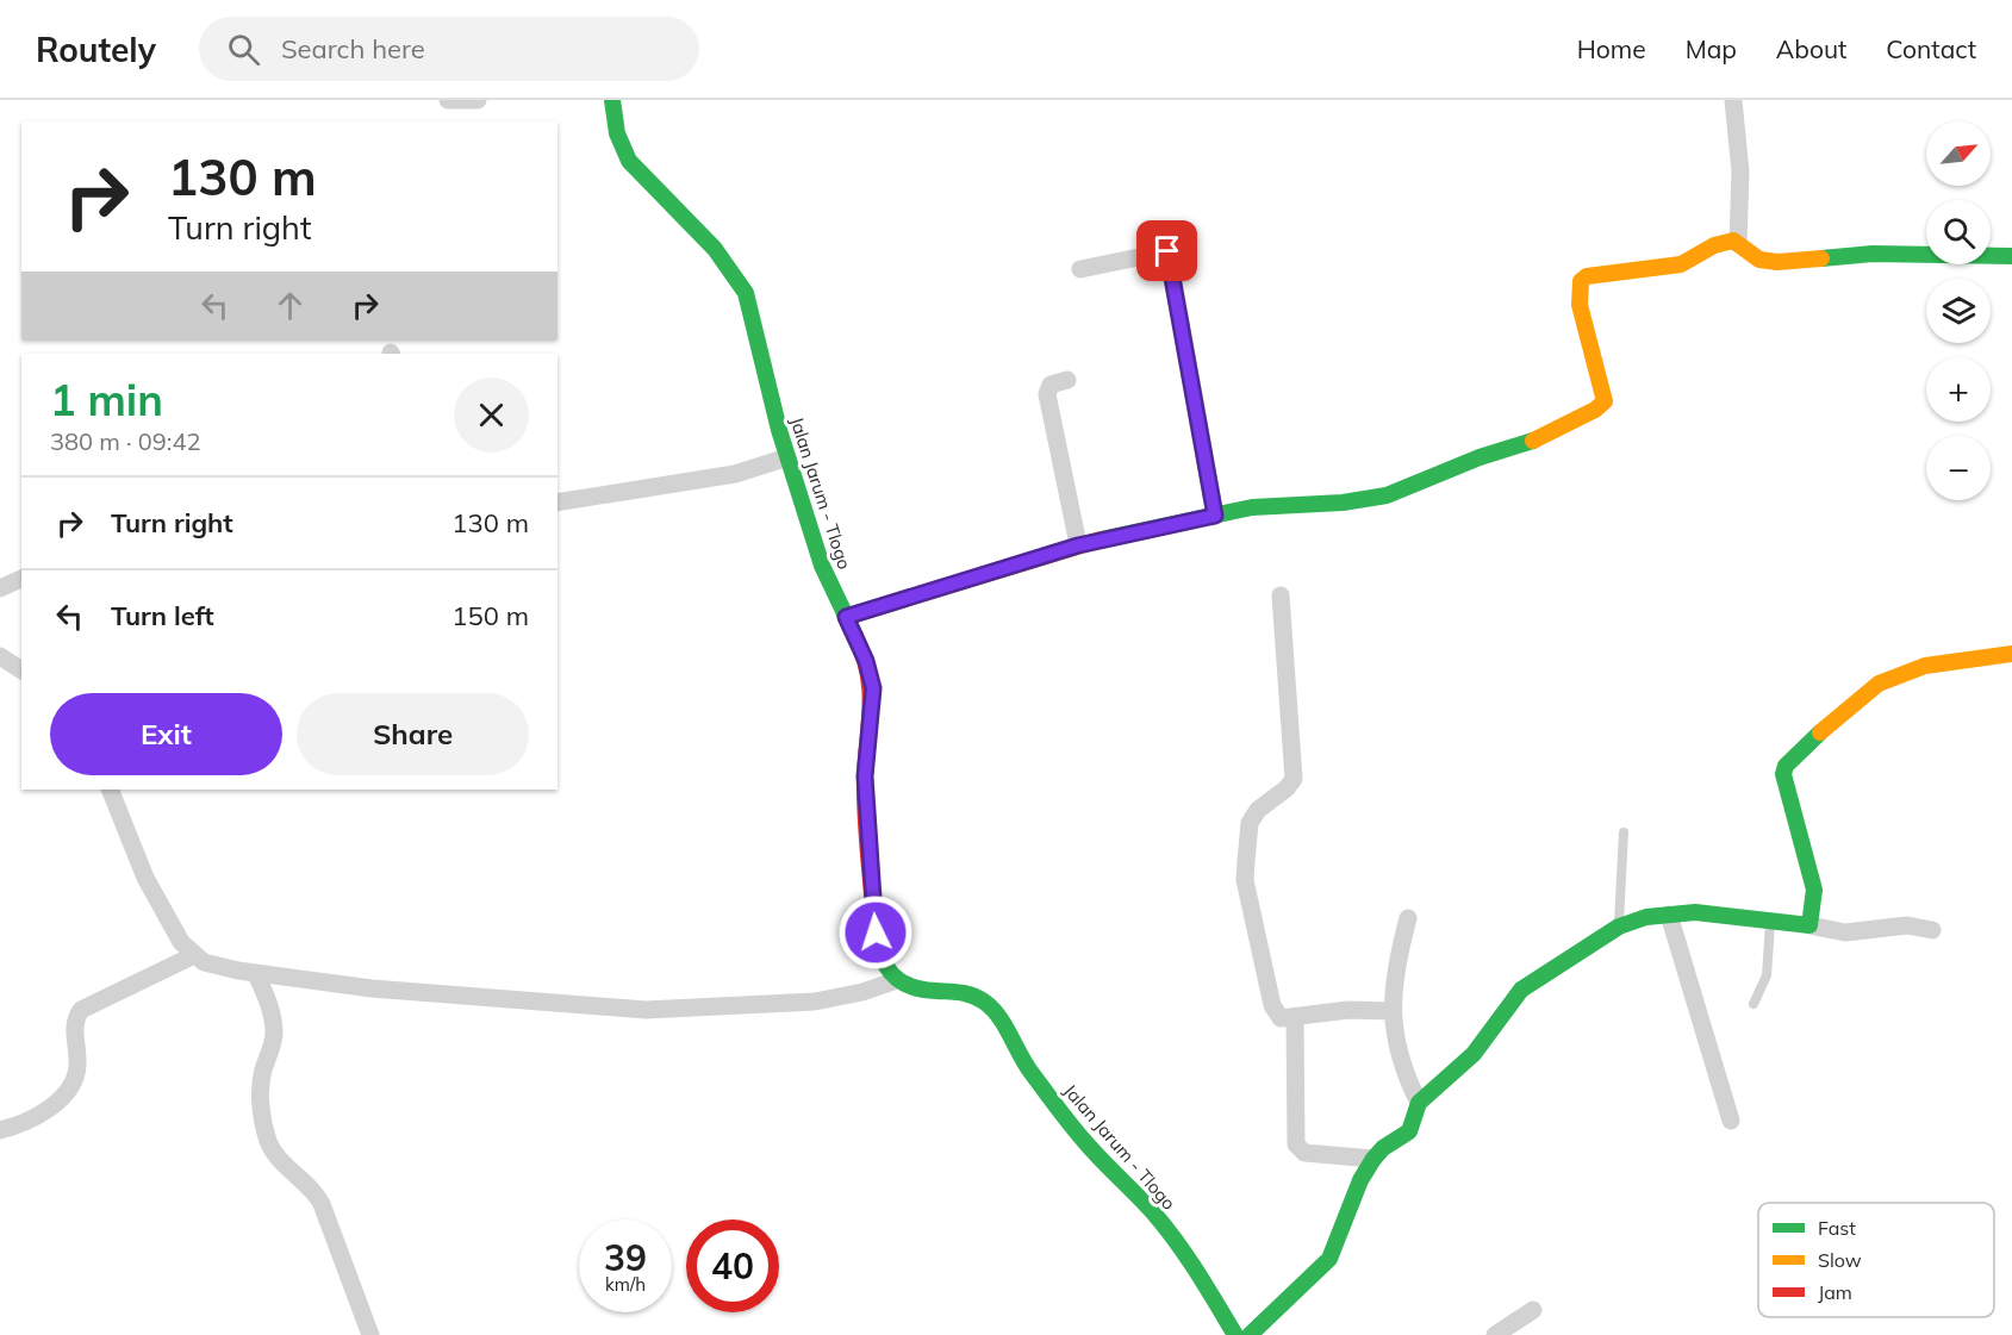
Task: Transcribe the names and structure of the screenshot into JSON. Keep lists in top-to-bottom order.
{
  "streets": {
    "street": ["Jalan Jarum - Tlogo"]
  },
  "legend": ["Fast", "Slow", "Jam"],
  "north": "top right",
  "page": {
    "header": "Routely",
    "search": "Search here",
    "nav": [
      "Home",
      "Map",
      "About",
      "Contact"
    ],
    "map_buttons": ["+", "−"],
    "turn": ["130 m", "Turn right"],
    "heading": ["1 min", "380 m · 09:42"],
    "list": [
      {
        "name": "Turn right",
        "value": "130 m"
      },
      {
        "name": "Turn left",
        "value": "150 m"
      }
    ],
    "buttons": ["Exit", "Share"],
    "speed": "39 km/h",
    "limit": "40"
  }
}
